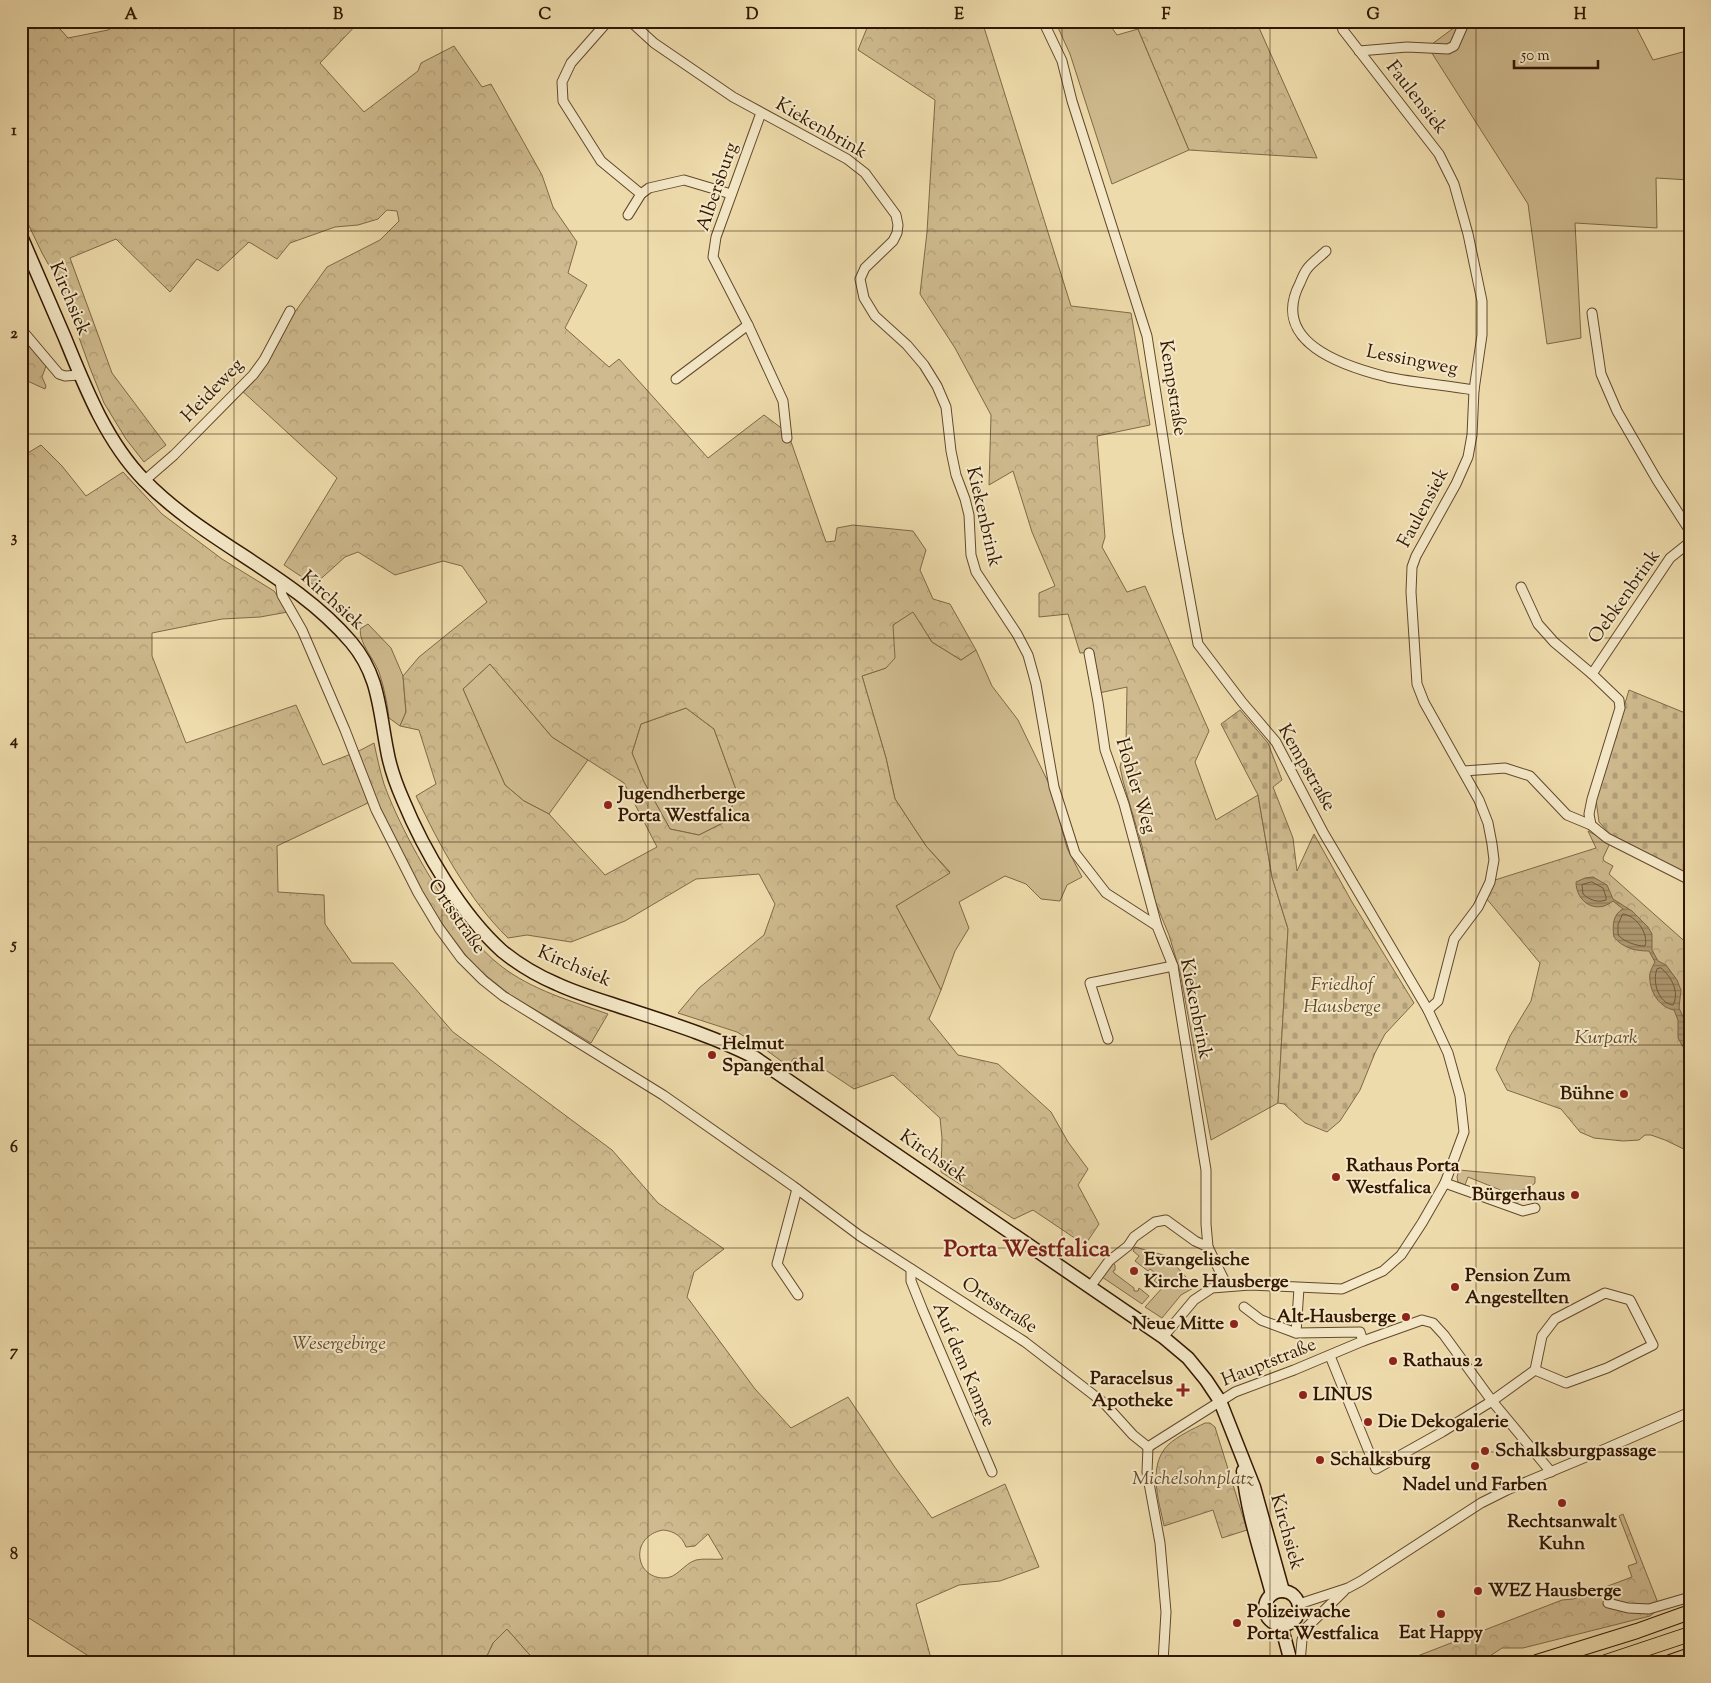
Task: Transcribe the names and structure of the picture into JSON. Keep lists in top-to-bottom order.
{
  "streets": {
    "main road": ["Kirchsiek"],
    "street": [
      "Faulensiek",
      "Kiekenbrink",
      "Albersburg",
      "Lessingweg",
      "Kempstraße",
      "Heideweg",
      "Oebkenbrink",
      "Hohler Weg",
      "Ortsstraße",
      "Hauptstraße",
      "Auf dem Kampe"
    ]
  },
  "crossings": [
    ["Faulensiek", "Lessingweg"],
    ["Faulensiek", "Kempstraße"],
    ["Kiekenbrink", "Albersburg"],
    ["Kiekenbrink", "Kempstraße"],
    ["Kiekenbrink", "Hohler Weg"],
    ["Kirchsiek", "Kempstraße"],
    ["Kirchsiek", "Heideweg"],
    ["Kirchsiek", "Ortsstraße"],
    ["Kirchsiek", "Hauptstraße"],
    ["Ortsstraße", "Hauptstraße"],
    ["Ortsstraße", "Auf dem Kampe"]
  ],
  "districts": ["Porta Westfalica"],
  "parks": [
    "Friedhof Hausberge",
    "Kurpark",
    "Wesergebirge",
    "Michelsohnplatz"
  ],
  "places": {
    "other": [
      "Jugendherberge Porta Westfalica",
      "Helmut Spangenthal",
      "Bühne",
      "Rathaus Porta Westfalica",
      "Bürgerhaus",
      "Evangelische Kirche Hausberge",
      "Pension Zum Angestellten",
      "Alt-Hausberge",
      "Neue Mitte",
      "Rathaus 2",
      "LINUS",
      "Die Dekogalerie",
      "Schalksburgpassage",
      "Schalksburg",
      "Nadel und Farben",
      "Rechtsanwalt Kuhn",
      "WEZ Hausberge",
      "Eat Happy",
      "Polizeiwache Porta Westfalica"
    ],
    "health": ["Paracelsus Apotheke"]
  },
  "scale_bar": "50 m",
  "grid": {
    "columns": [
      "A",
      "B",
      "C",
      "D",
      "E",
      "F",
      "G",
      "H"
    ],
    "rows": [
      "1",
      "2",
      "3",
      "4",
      "5",
      "6",
      "7",
      "8"
    ]
  }
}
